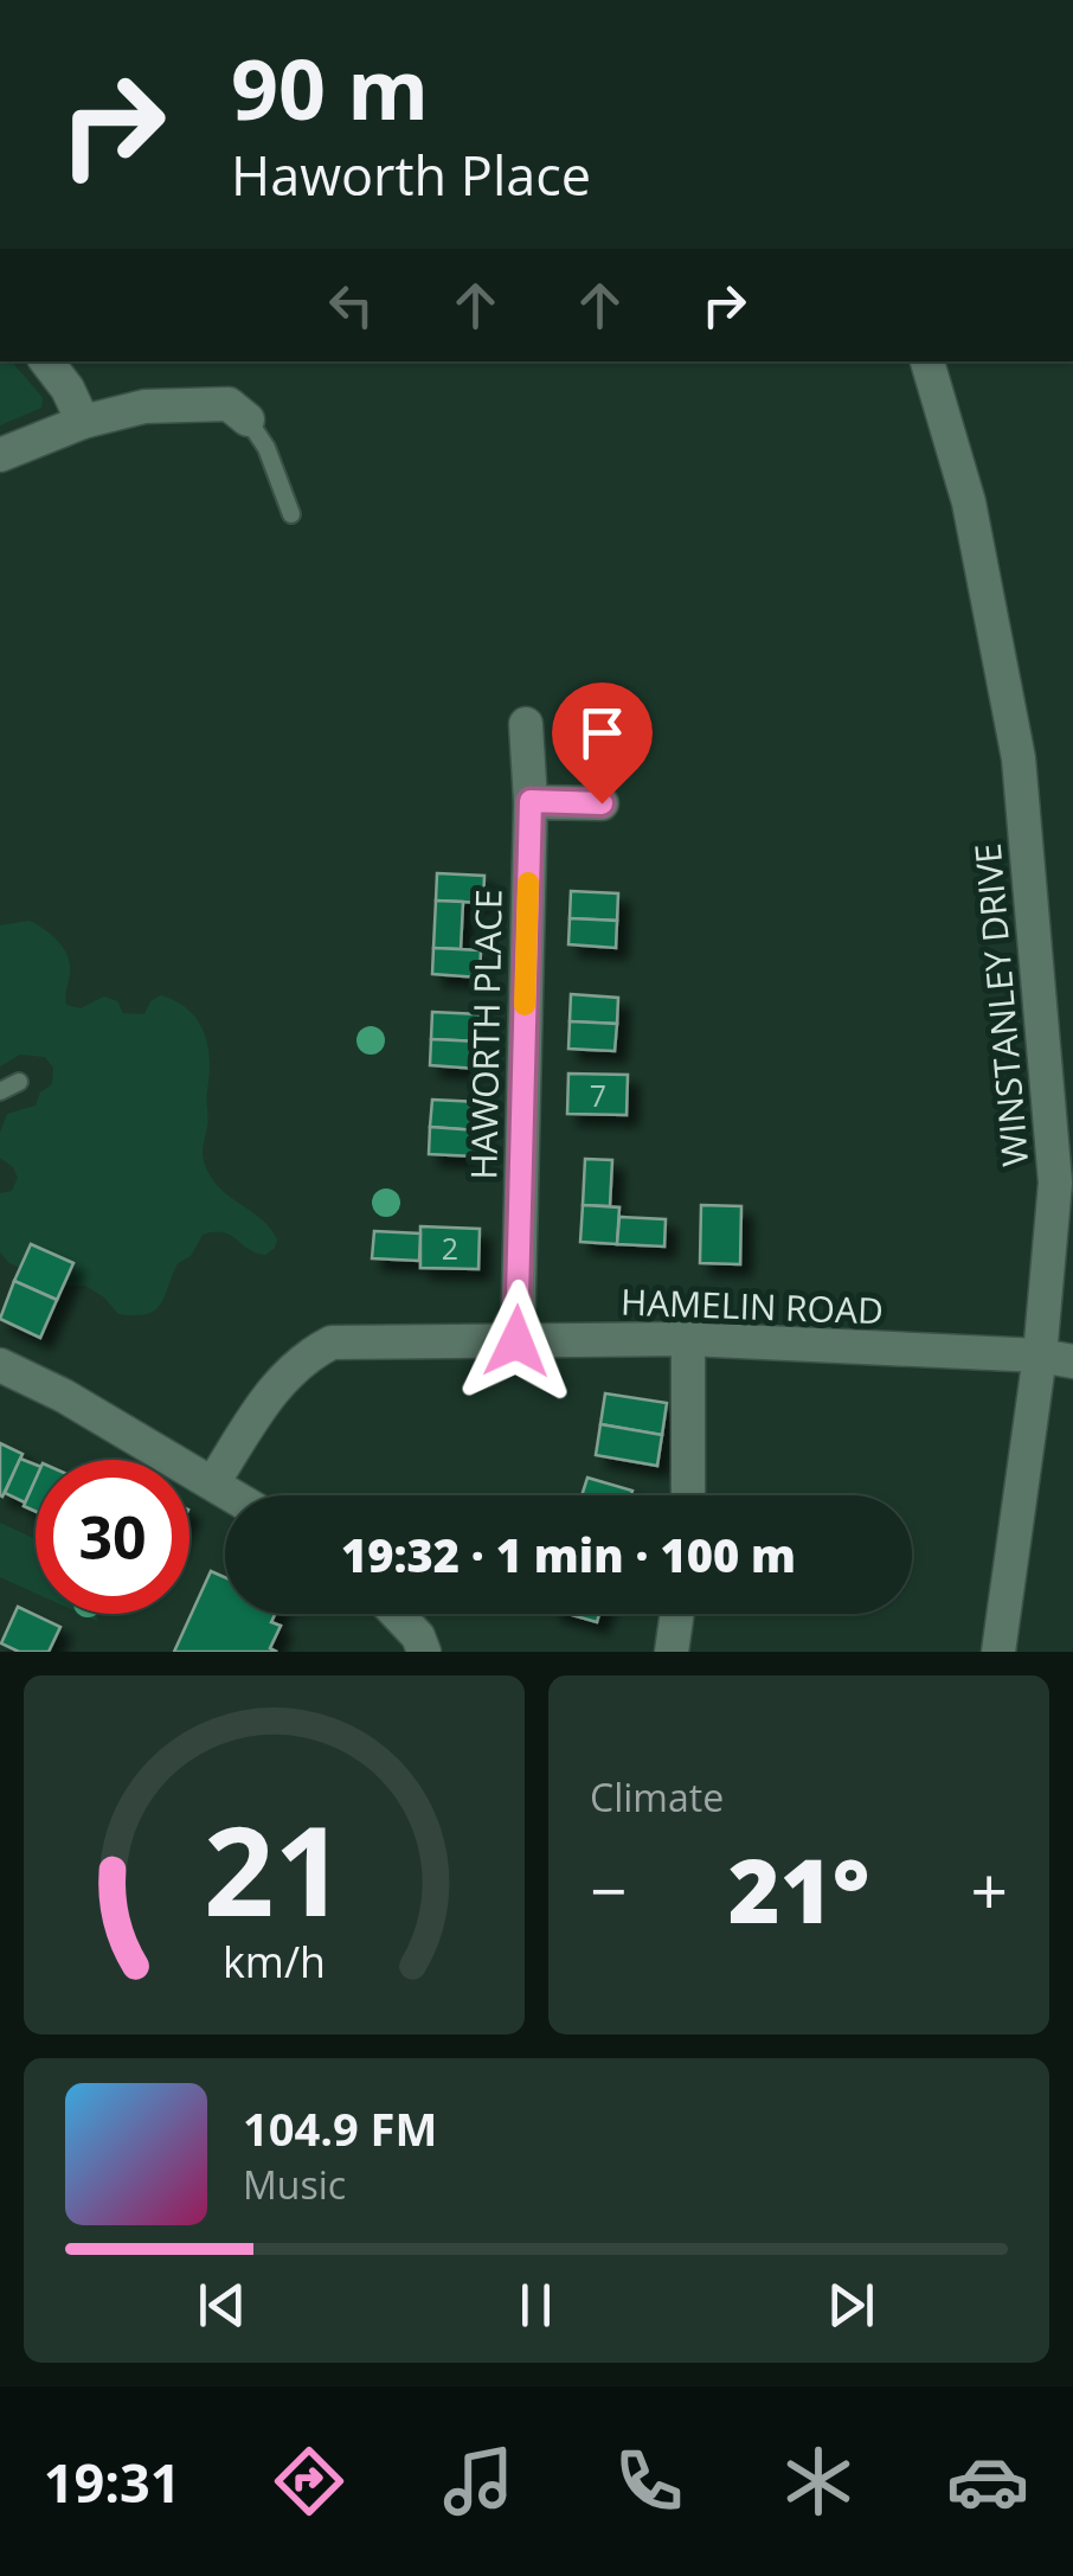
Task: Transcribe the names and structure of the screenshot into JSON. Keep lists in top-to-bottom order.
{
  "streets": {
    "street": ["WINSTANLEY DRIVE", "HAWORTH PLACE", "HAMELIN ROAD"]
  },
  "crossings": [
    ["WINSTANLEY DRIVE", "HAMELIN ROAD"],
    ["HAWORTH PLACE", "HAMELIN ROAD"]
  ],
  "house_numbers": ["7", "2"],
  "page": {
    "turn": ["90 m", "Haworth Place"],
    "limit": "30",
    "trip": "19:32 · 1 min · 100 m",
    "tile": "Climate",
    "heat": ["−", "21°", "+"],
    "song": ["104.9 FM", "Music"],
    "tabs": "19:31",
    "gauge": ["21", "km/h"]
  }
}
